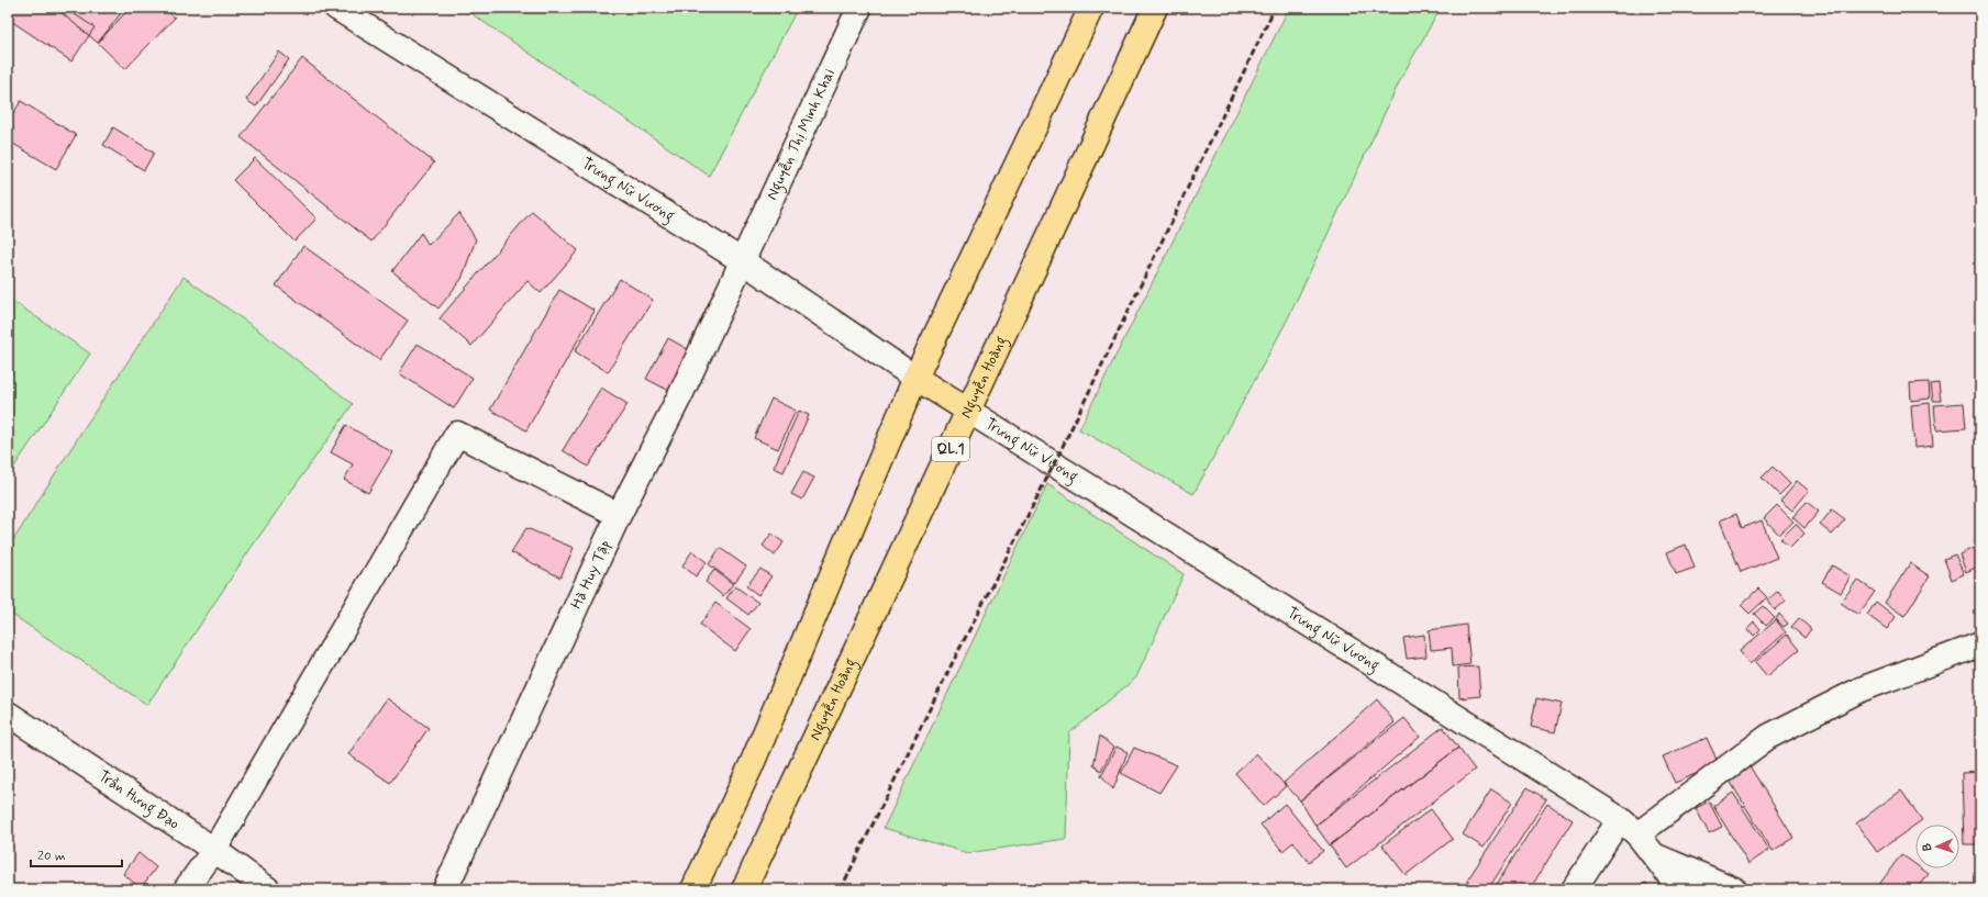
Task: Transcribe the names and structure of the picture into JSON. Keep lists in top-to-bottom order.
{
  "streets": {
    "highway": ["Nguyễn Hoàng", "QL.1"],
    "street": [
      "Nguyễn Thị Minh Khai",
      "Trưng Nữ Vương",
      "Hà Huy Tập",
      "Trần Hưng Đạo"
    ]
  },
  "crossings": [
    ["Nguyễn Thị Minh Khai", "Trưng Nữ Vương"],
    ["Nguyễn Thị Minh Khai", "Hà Huy Tập"],
    ["Trưng Nữ Vương", "Nguyễn Hoàng"],
    ["Trưng Nữ Vương", "Hà Huy Tập"]
  ],
  "scale_bar": "20 m",
  "north": "left"
}
